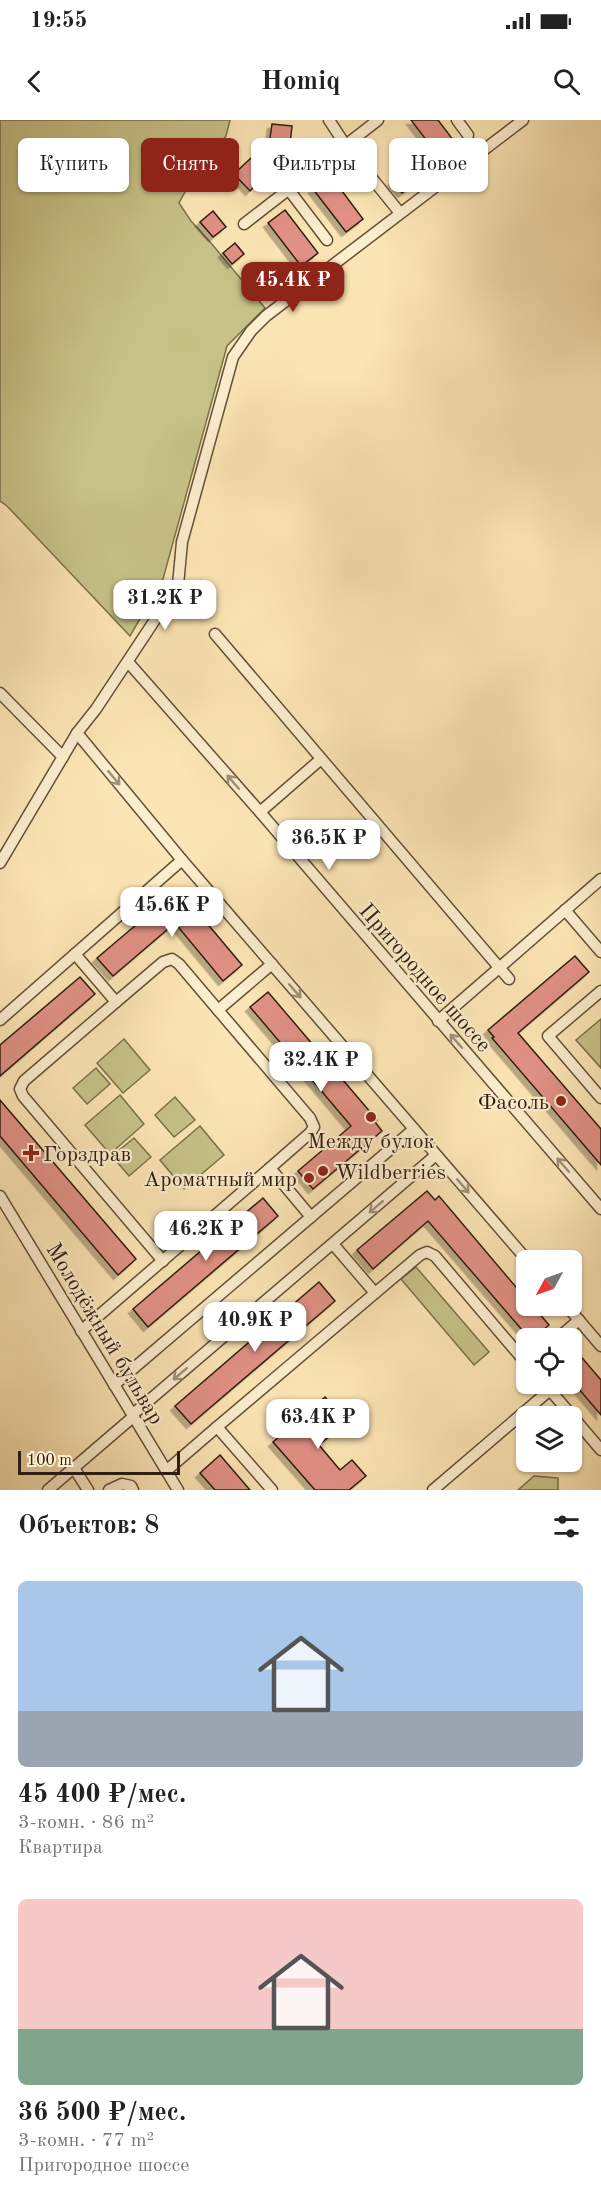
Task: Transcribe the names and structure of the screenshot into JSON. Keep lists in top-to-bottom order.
{
  "streets": {
    "street": ["Пригородное шоссе", "Молодёжный бульвар"]
  },
  "places": {
    "other": [
      "Фасоль",
      "Между булок",
      "Wildberries",
      "Ароматный мир"
    ],
    "health": ["Горздрав"]
  },
  "scale_bar": "100 m",
  "north": "bottom left",
  "page": {
    "status": "19:55",
    "header": "Homiq",
    "chip": [
      "Купить",
      "Снять",
      "Фильтры",
      "Новое"
    ],
    "price": [
      "45.4K ₽",
      "31.2K ₽",
      "36.5K ₽",
      "45.6K ₽",
      "32.4K ₽",
      "46.2K ₽",
      "40.9K ₽",
      "63.4K ₽"
    ],
    "scale": "100 m",
    "heading": "Объектов: 8",
    "list": [
      {
        "name": "45 400 ₽/мес.",
        "note": "3-комн. · 86 m² · Квартира"
      },
      {
        "name": "36 500 ₽/мес.",
        "note": "3-комн. · 77 m² · Пригородное шоссе"
      }
    ]
  }
}
